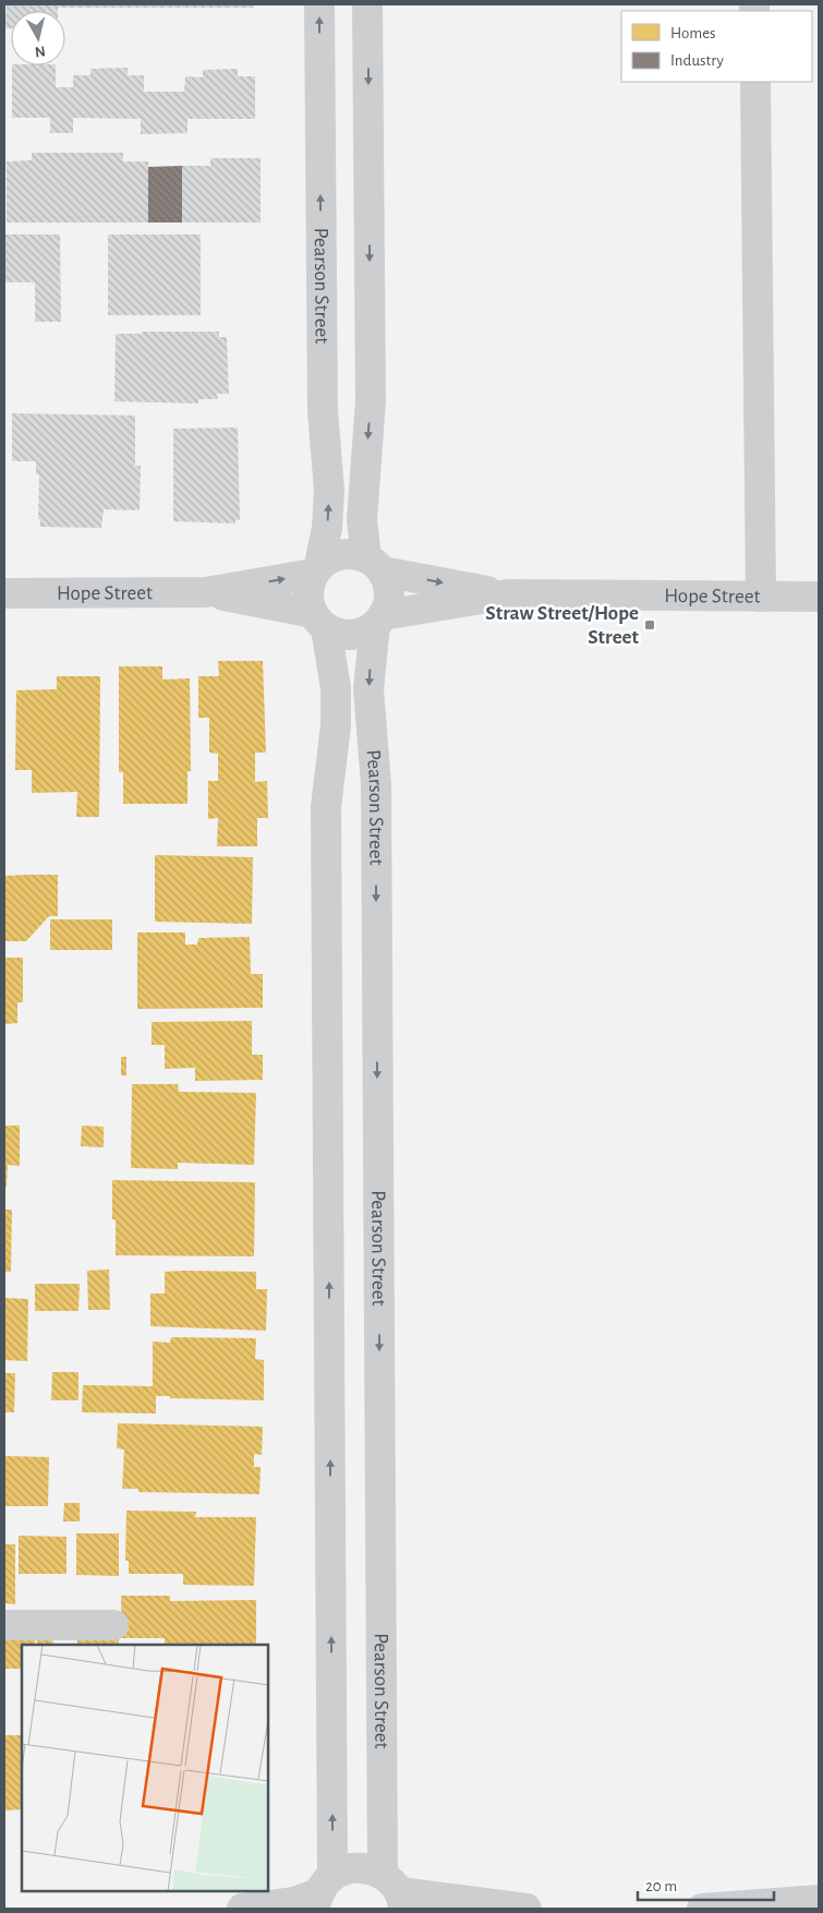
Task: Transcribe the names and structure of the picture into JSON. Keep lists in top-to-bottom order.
{
  "streets": {
    "street": ["Pearson Street", "Hope Street"]
  },
  "crossings": [
    ["Pearson Street", "Hope Street"]
  ],
  "places": {
    "transit": ["Straw Street/Hope Street"]
  },
  "legend": ["Homes", "Industry"],
  "scale_bar": "20 m",
  "north": "bottom"
}
